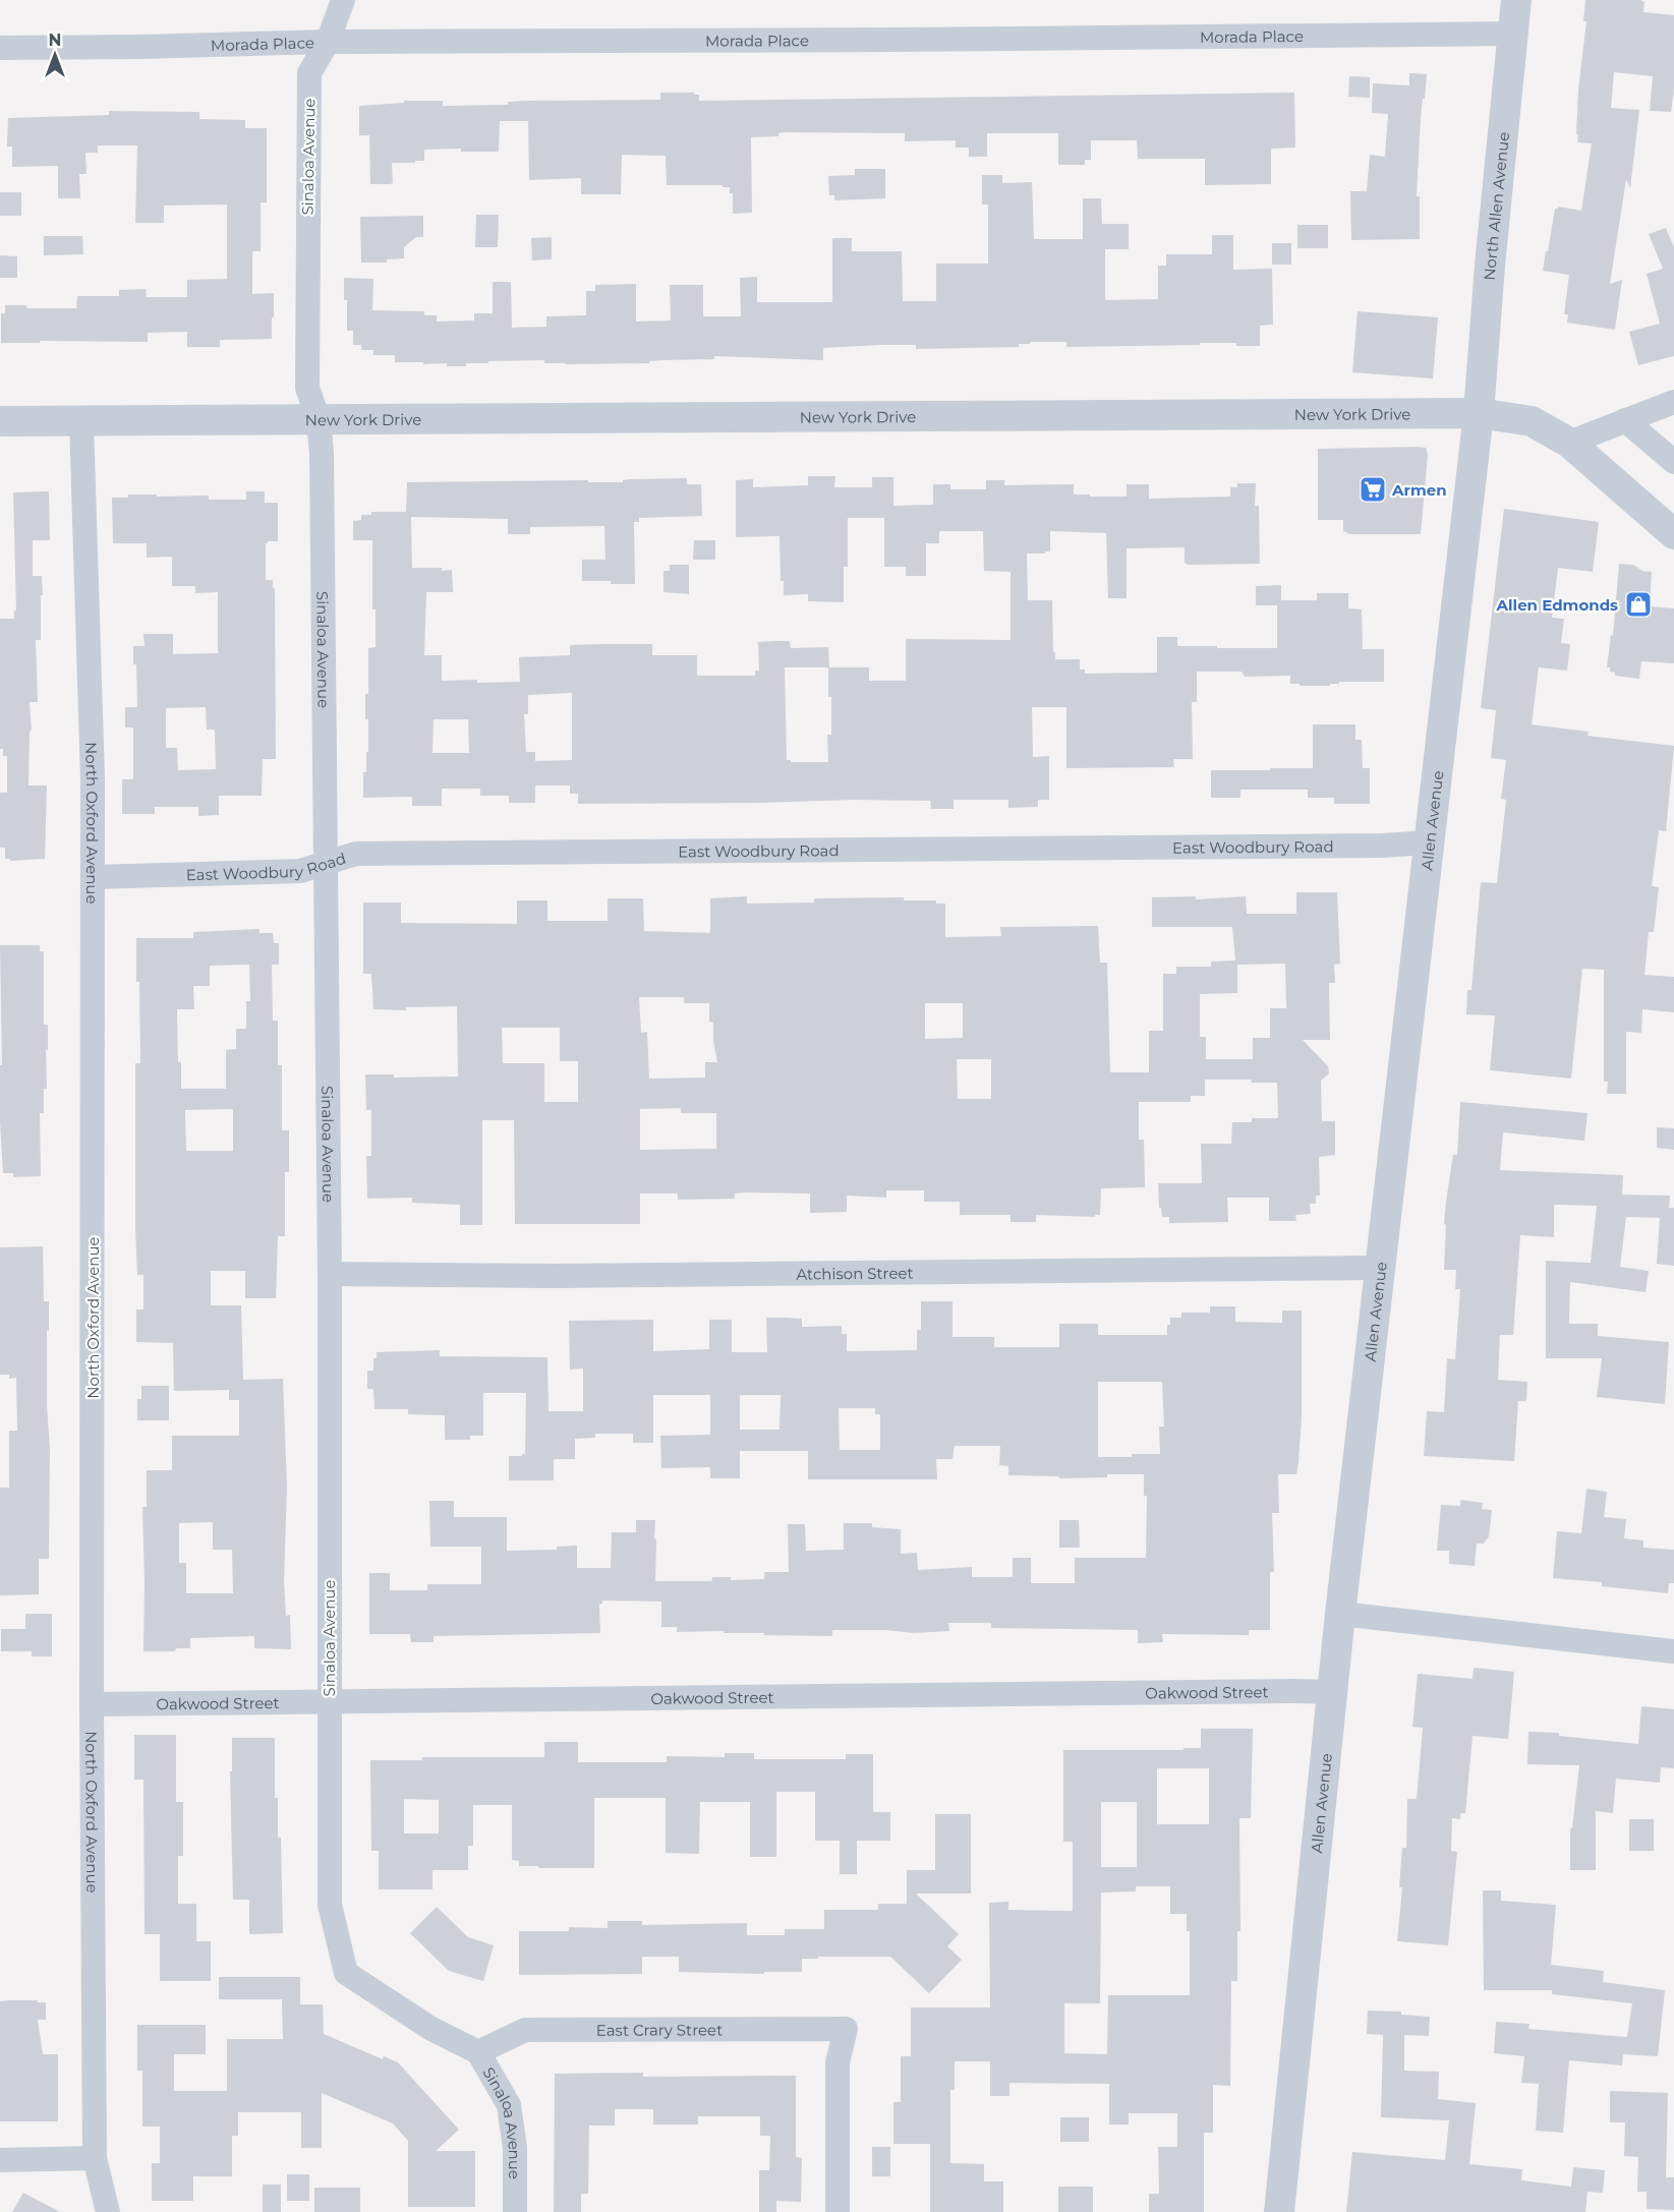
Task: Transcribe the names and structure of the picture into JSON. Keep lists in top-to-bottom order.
{
  "streets": {
    "street": [
      "Morada Place",
      "Sinaloa Avenue",
      "North Allen Avenue",
      "New York Drive",
      "Allen Avenue",
      "North Oxford Avenue",
      "East Woodbury Road",
      "Atchison Street",
      "Oakwood Street",
      "East Crary Street"
    ]
  },
  "crossings": [
    ["Morada Place", "Sinaloa Avenue"],
    ["Morada Place", "North Allen Avenue"],
    ["Sinaloa Avenue", "New York Drive"],
    ["Sinaloa Avenue", "East Woodbury Road"],
    ["Sinaloa Avenue", "Atchison Street"],
    ["Sinaloa Avenue", "Oakwood Street"],
    ["Sinaloa Avenue", "East Crary Street"],
    ["North Allen Avenue", "New York Drive"],
    ["North Allen Avenue", "Allen Avenue"],
    ["New York Drive", "Allen Avenue"],
    ["New York Drive", "North Oxford Avenue"],
    ["Allen Avenue", "East Woodbury Road"],
    ["Allen Avenue", "Atchison Street"],
    ["Allen Avenue", "Oakwood Street"],
    ["North Oxford Avenue", "East Woodbury Road"],
    ["North Oxford Avenue", "Oakwood Street"]
  ],
  "places": {
    "supermarket": ["Armen"],
    "shop": ["Allen Edmonds"]
  },
  "north": "top"
}
